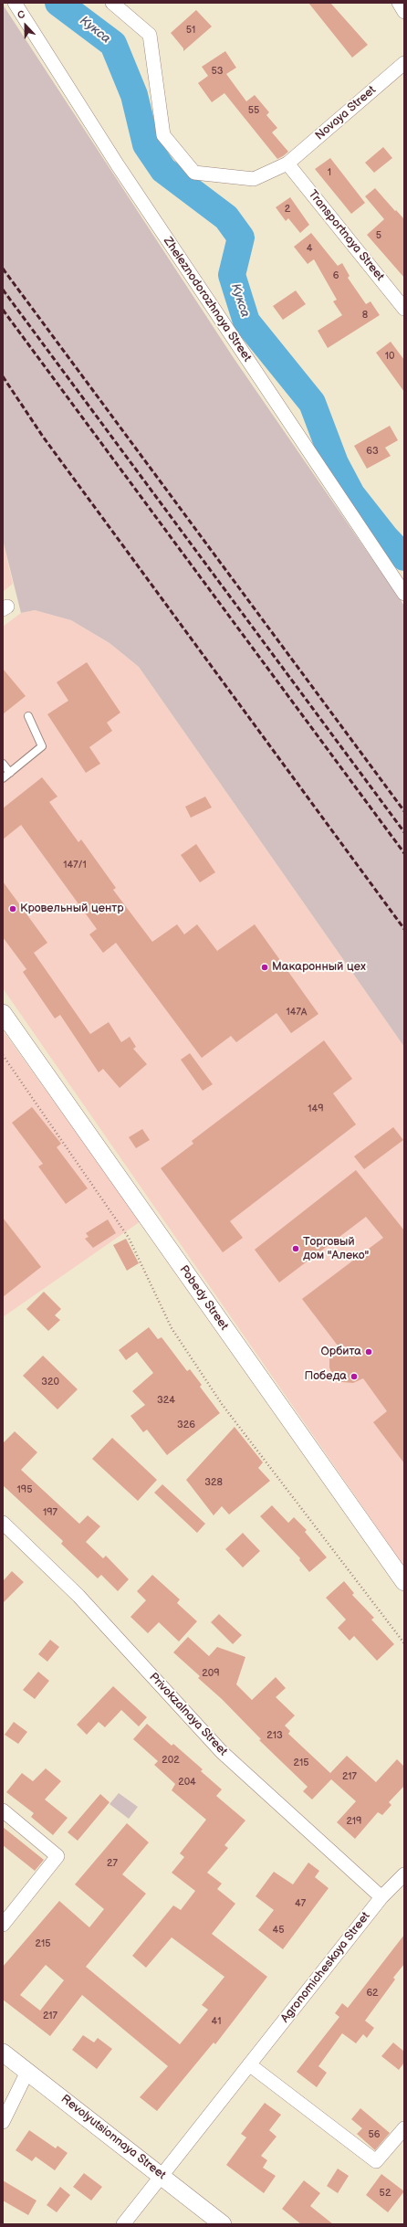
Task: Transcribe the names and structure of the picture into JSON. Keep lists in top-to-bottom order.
{
  "streets": {
    "street": [
      "Novaya Street",
      "Transportnaya Street",
      "Zheleznodorozhnaya Street",
      "Pobedy Street",
      "Privokzalnaya Street",
      "Agronomicheskaya Street",
      "Revolyutsionnaya Street"
    ]
  },
  "crossings": [
    ["Novaya Street", "Transportnaya Street"],
    ["Privokzalnaya Street", "Agronomicheskaya Street"],
    ["Agronomicheskaya Street", "Revolyutsionnaya Street"]
  ],
  "water": ["Кукса"],
  "places": [
    "Кровельный центр",
    "Макаронный цех",
    "Торговый дом \"Алеко\"",
    "Орбита",
    "Победа"
  ],
  "house_numbers": [
    "51",
    "53",
    "55",
    "1",
    "2",
    "5",
    "4",
    "6",
    "8",
    "10",
    "63",
    "147/1",
    "147А",
    "149",
    "320",
    "324",
    "326",
    "328",
    "195",
    "197",
    "209",
    "213",
    "202",
    "215",
    "217",
    "204",
    "219",
    "27",
    "47",
    "45",
    "215",
    "62",
    "217",
    "41",
    "56",
    "52"
  ],
  "north": "top"
}
